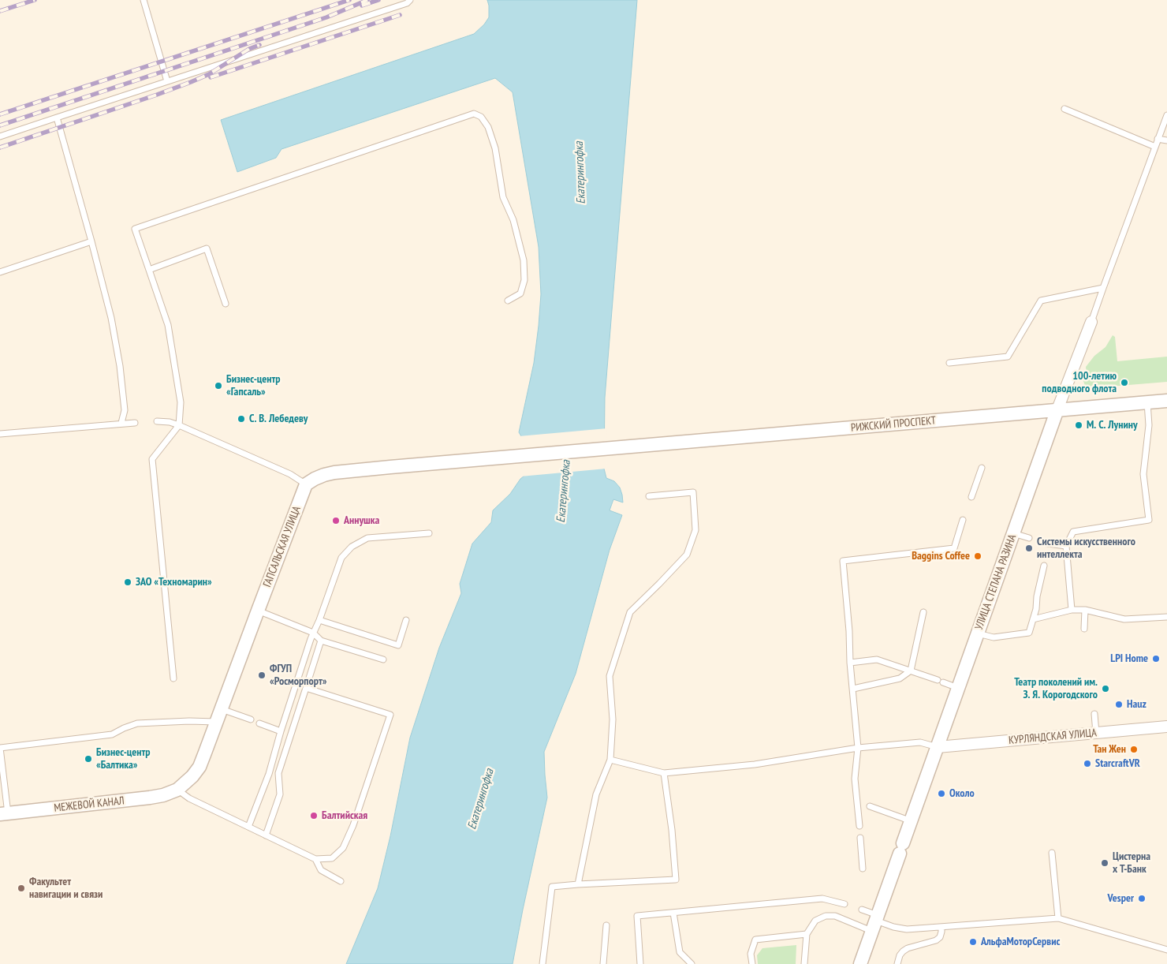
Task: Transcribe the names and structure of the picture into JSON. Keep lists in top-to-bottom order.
{
  "streets": {
    "street": [
      "РИЖСКИЙ ПРОСПЕКТ",
      "ГАПСАЛЬСКАЯ УЛИЦА",
      "УЛИЦА СТЕПАНА РАЗИНА",
      "КУРЛЯНДСКАЯ УЛИЦА",
      "МЕЖЕВОЙ КАНАЛ"
    ]
  },
  "crossings": [
    ["РИЖСКИЙ ПРОСПЕКТ", "ГАПСАЛЬСКАЯ УЛИЦА"],
    ["РИЖСКИЙ ПРОСПЕКТ", "УЛИЦА СТЕПАНА РАЗИНА"],
    ["ГАПСАЛЬСКАЯ УЛИЦА", "МЕЖЕВОЙ КАНАЛ"],
    ["УЛИЦА СТЕПАНА РАЗИНА", "КУРЛЯНДСКАЯ УЛИЦА"]
  ],
  "water": ["Екатерингофка"],
  "places": [
    "100-летию подводного флота",
    "Бизнес-центр «Гапсаль»",
    "С. В. Лебедеву",
    "М. С. Лунину",
    "Аннушка",
    "Системы искусственного интеллекта",
    "Baggins Coffee",
    "ЗАО «Техномарин»",
    "LPI Home",
    "ФГУП «Росморпорт»",
    "Театр поколений им. З. Я. Корогодского",
    "Hauz",
    "Тан Жен",
    "Бизнес-центр «Балтика»",
    "StarcraftVR",
    "Около",
    "Балтийская",
    "Цистерна х Т-Банк",
    "Факультет навигации и связи",
    "Vesper",
    "АльфаМоторСервис"
  ]
}
